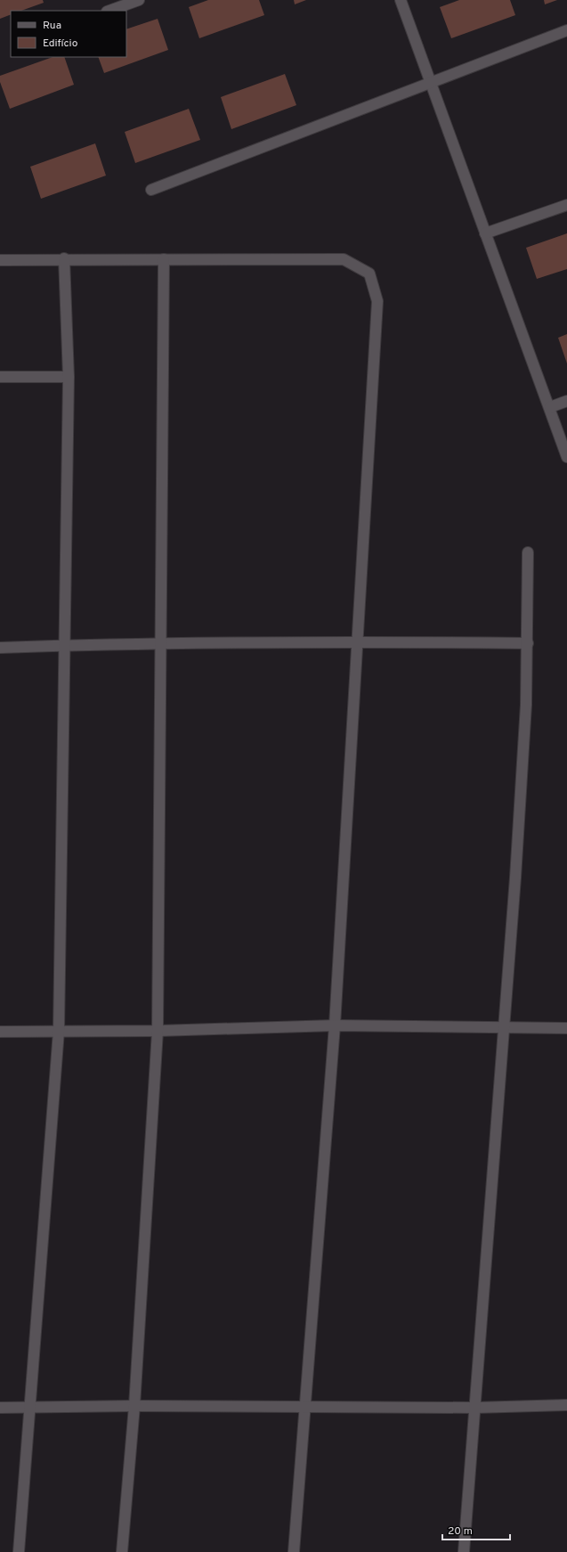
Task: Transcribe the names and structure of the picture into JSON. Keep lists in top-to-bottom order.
{
  "legend": ["Rua", "Edifício"],
  "scale_bar": "20 m"
}
